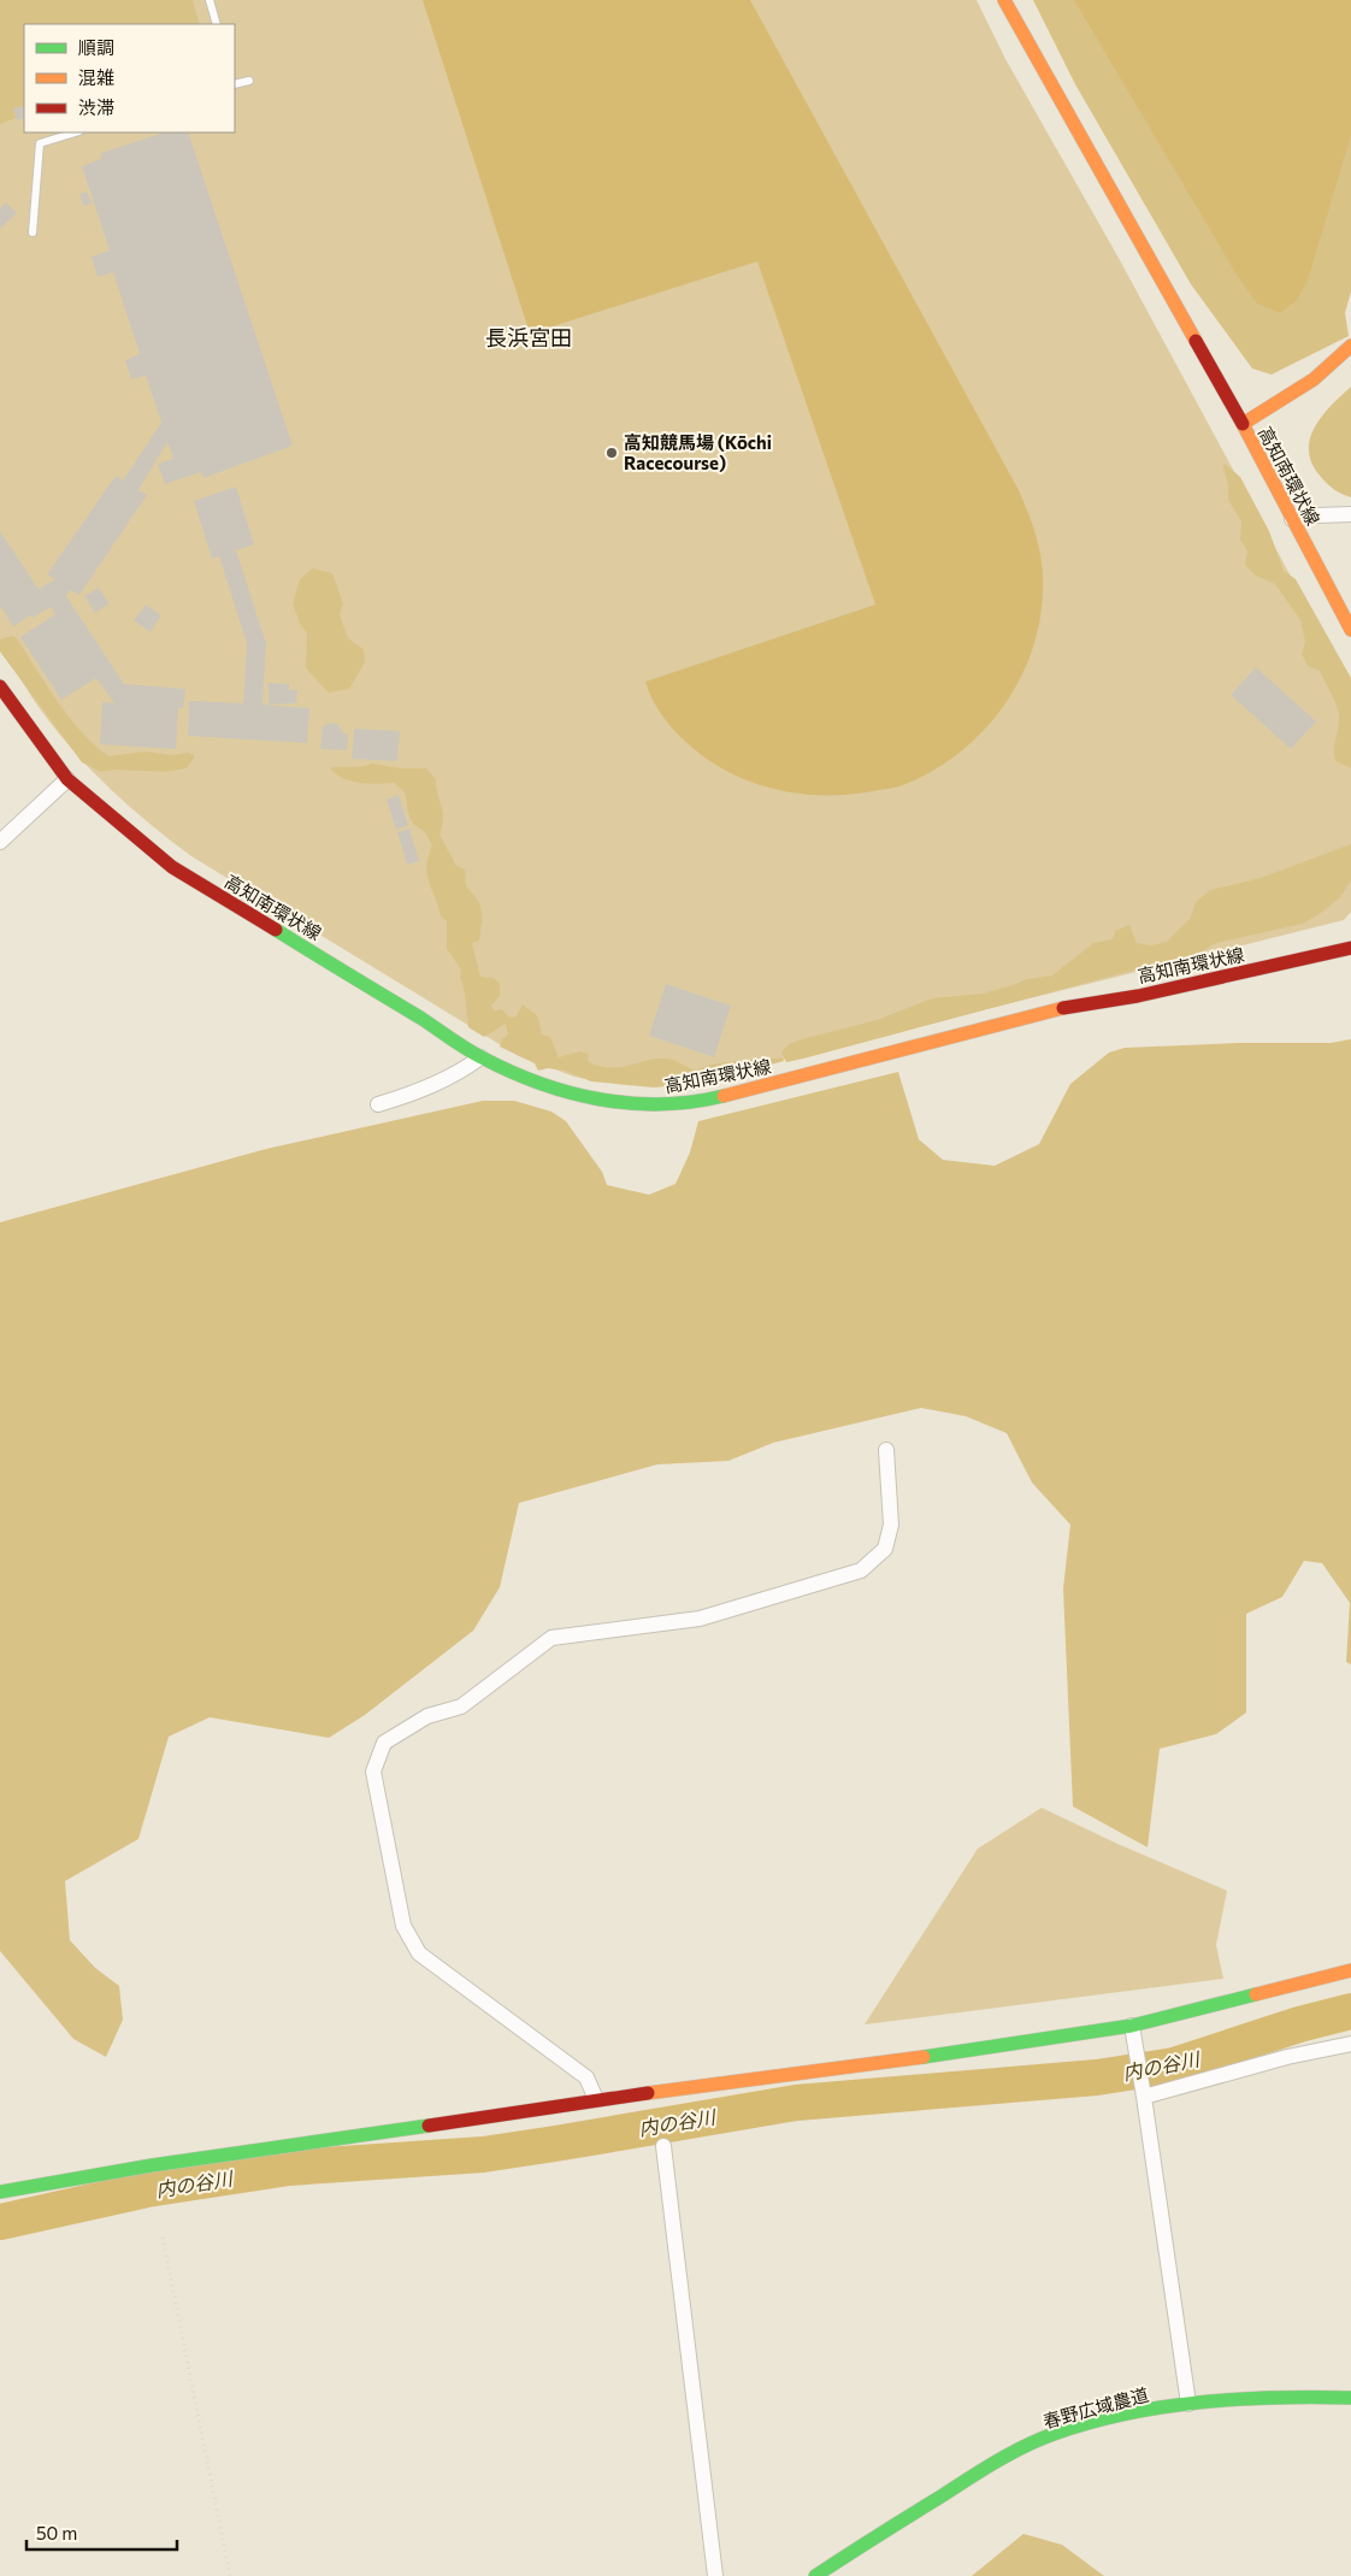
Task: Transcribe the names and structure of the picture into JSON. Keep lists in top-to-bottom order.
{
  "streets": {
    "street": ["高知南環状線", "春野広域農道"]
  },
  "districts": ["長浜宮田"],
  "water": ["内の谷川"],
  "places": ["高知競馬場 (Kōchi Racecourse)"],
  "legend": ["順調", "混雑", "渋滞"],
  "scale_bar": "50 m"
}
